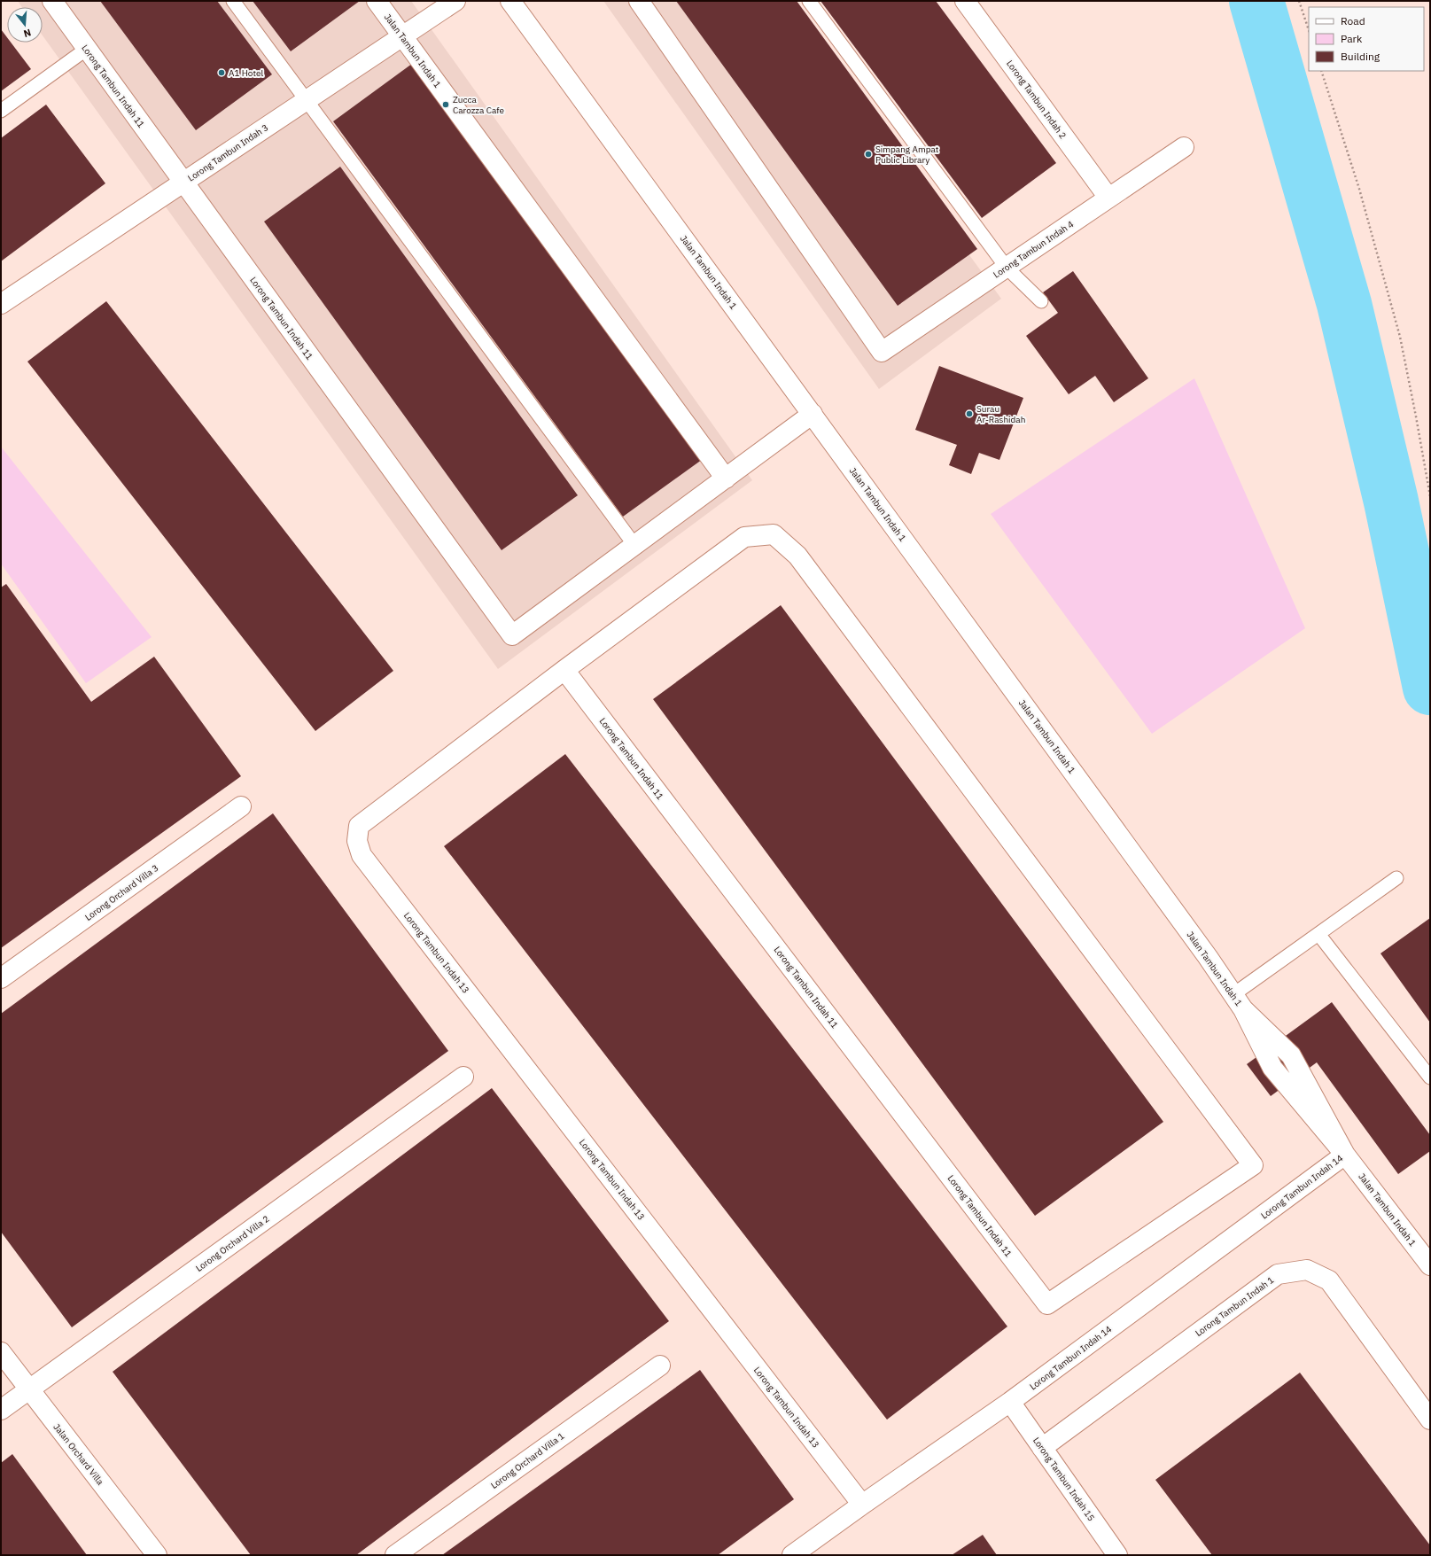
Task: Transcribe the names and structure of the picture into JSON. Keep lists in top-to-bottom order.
{
  "streets": {
    "street": [
      "Jalan Tambun Indah 1",
      "Lorong Tambun Indah 11",
      "Lorong Tambun Indah 2",
      "Lorong Tambun Indah 3",
      "Lorong Tambun Indah 4",
      "Lorong Orchard Villa 3",
      "Lorong Tambun Indah 13",
      "Lorong Tambun Indah 14",
      "Lorong Orchard Villa 2",
      "Lorong Tambun Indah 1",
      "Jalan Orchard Villa",
      "Lorong Orchard Villa 1",
      "Lorong Tambun Indah 15"
    ]
  },
  "crossings": [
    ["Jalan Tambun Indah 1", "Lorong Tambun Indah 3"],
    ["Jalan Tambun Indah 1", "Lorong Tambun Indah 14"],
    ["Lorong Tambun Indah 11", "Lorong Tambun Indah 3"],
    ["Lorong Tambun Indah 11", "Lorong Tambun Indah 13"],
    ["Lorong Tambun Indah 2", "Lorong Tambun Indah 4"],
    ["Lorong Tambun Indah 13", "Lorong Tambun Indah 14"],
    ["Lorong Tambun Indah 14", "Lorong Tambun Indah 15"],
    ["Lorong Orchard Villa 2", "Jalan Orchard Villa"],
    ["Lorong Tambun Indah 1", "Lorong Tambun Indah 15"]
  ],
  "places": [
    "A1 Hotel",
    "Zucca Carozza Cafe",
    "Simpang Ampat Public Library",
    "Surau Ar-Rashidah"
  ],
  "legend": ["Road", "Park", "Building"],
  "north": "bottom"
}
